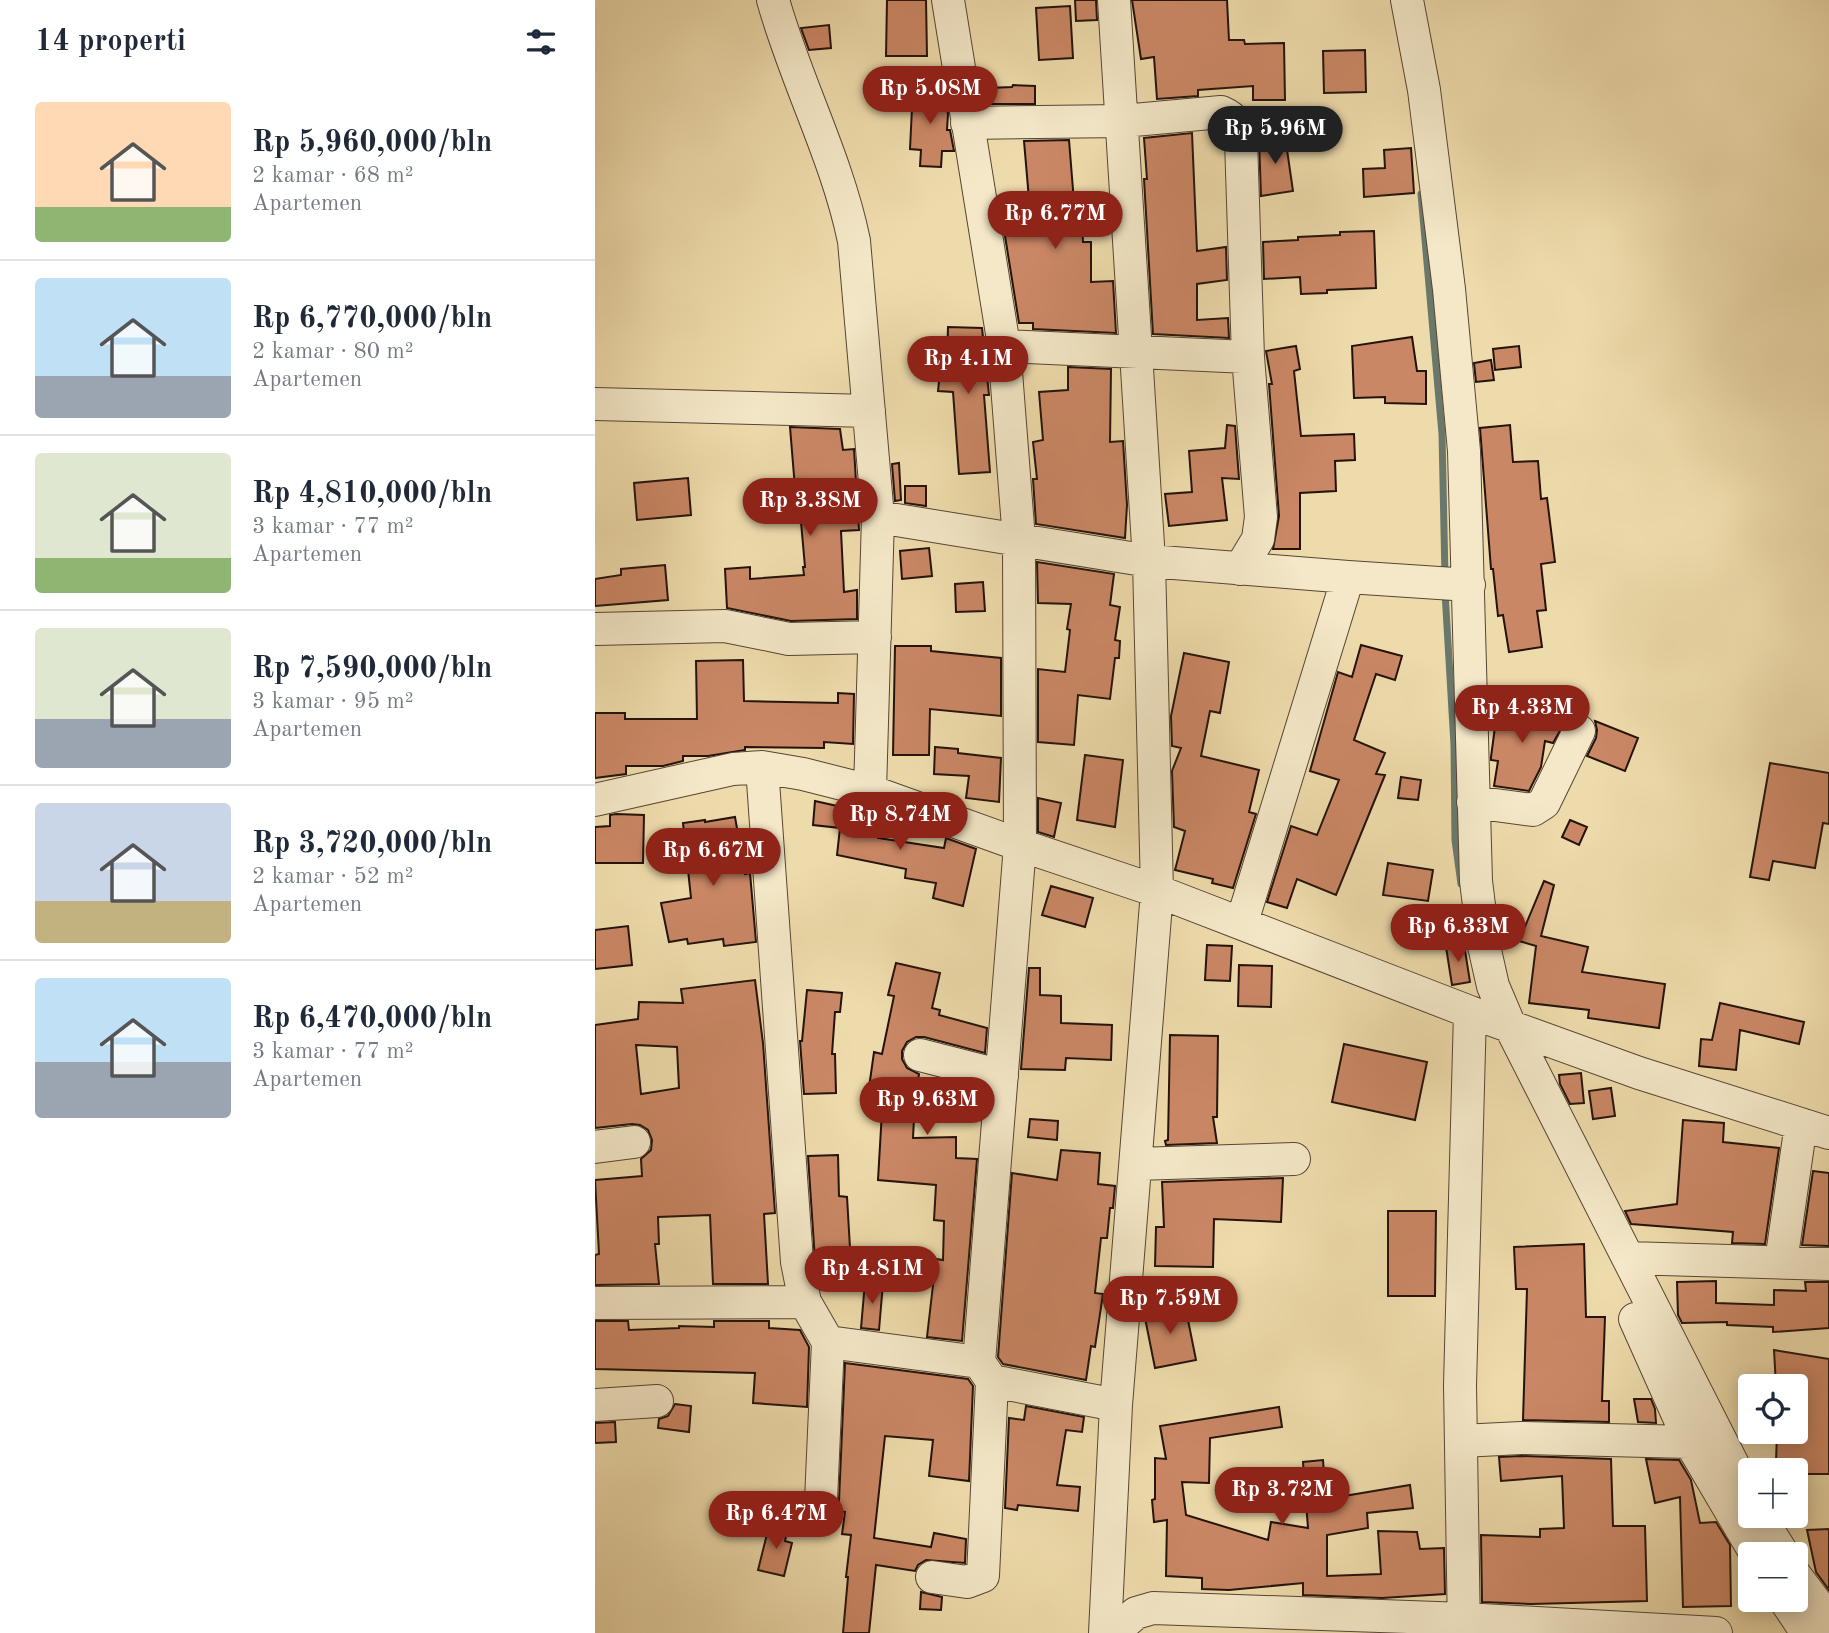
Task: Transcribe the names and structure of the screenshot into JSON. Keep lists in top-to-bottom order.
{
  "page": {
    "heading": "14 properti",
    "price": [
      "Rp 5.08M",
      "Rp 5.96M",
      "Rp 6.77M",
      "Rp 4.1M",
      "Rp 3.38M",
      "Rp 4.33M",
      "Rp 8.74M",
      "Rp 6.67M",
      "Rp 6.33M",
      "Rp 9.63M",
      "Rp 4.81M",
      "Rp 7.59M",
      "Rp 3.72M",
      "Rp 6.47M"
    ],
    "list": [
      {
        "name": "Rp 5,960,000/bln",
        "note": "2 kamar · 68 m² · Apartemen"
      },
      {
        "name": "Rp 6,770,000/bln",
        "note": "2 kamar · 80 m² · Apartemen"
      },
      {
        "name": "Rp 4,810,000/bln",
        "note": "3 kamar · 77 m² · Apartemen"
      },
      {
        "name": "Rp 7,590,000/bln",
        "note": "3 kamar · 95 m² · Apartemen"
      },
      {
        "name": "Rp 3,720,000/bln",
        "note": "2 kamar · 52 m² · Apartemen"
      },
      {
        "name": "Rp 6,470,000/bln",
        "note": "3 kamar · 77 m² · Apartemen"
      }
    ],
    "map_buttons": ["+", "−"]
  }
}
